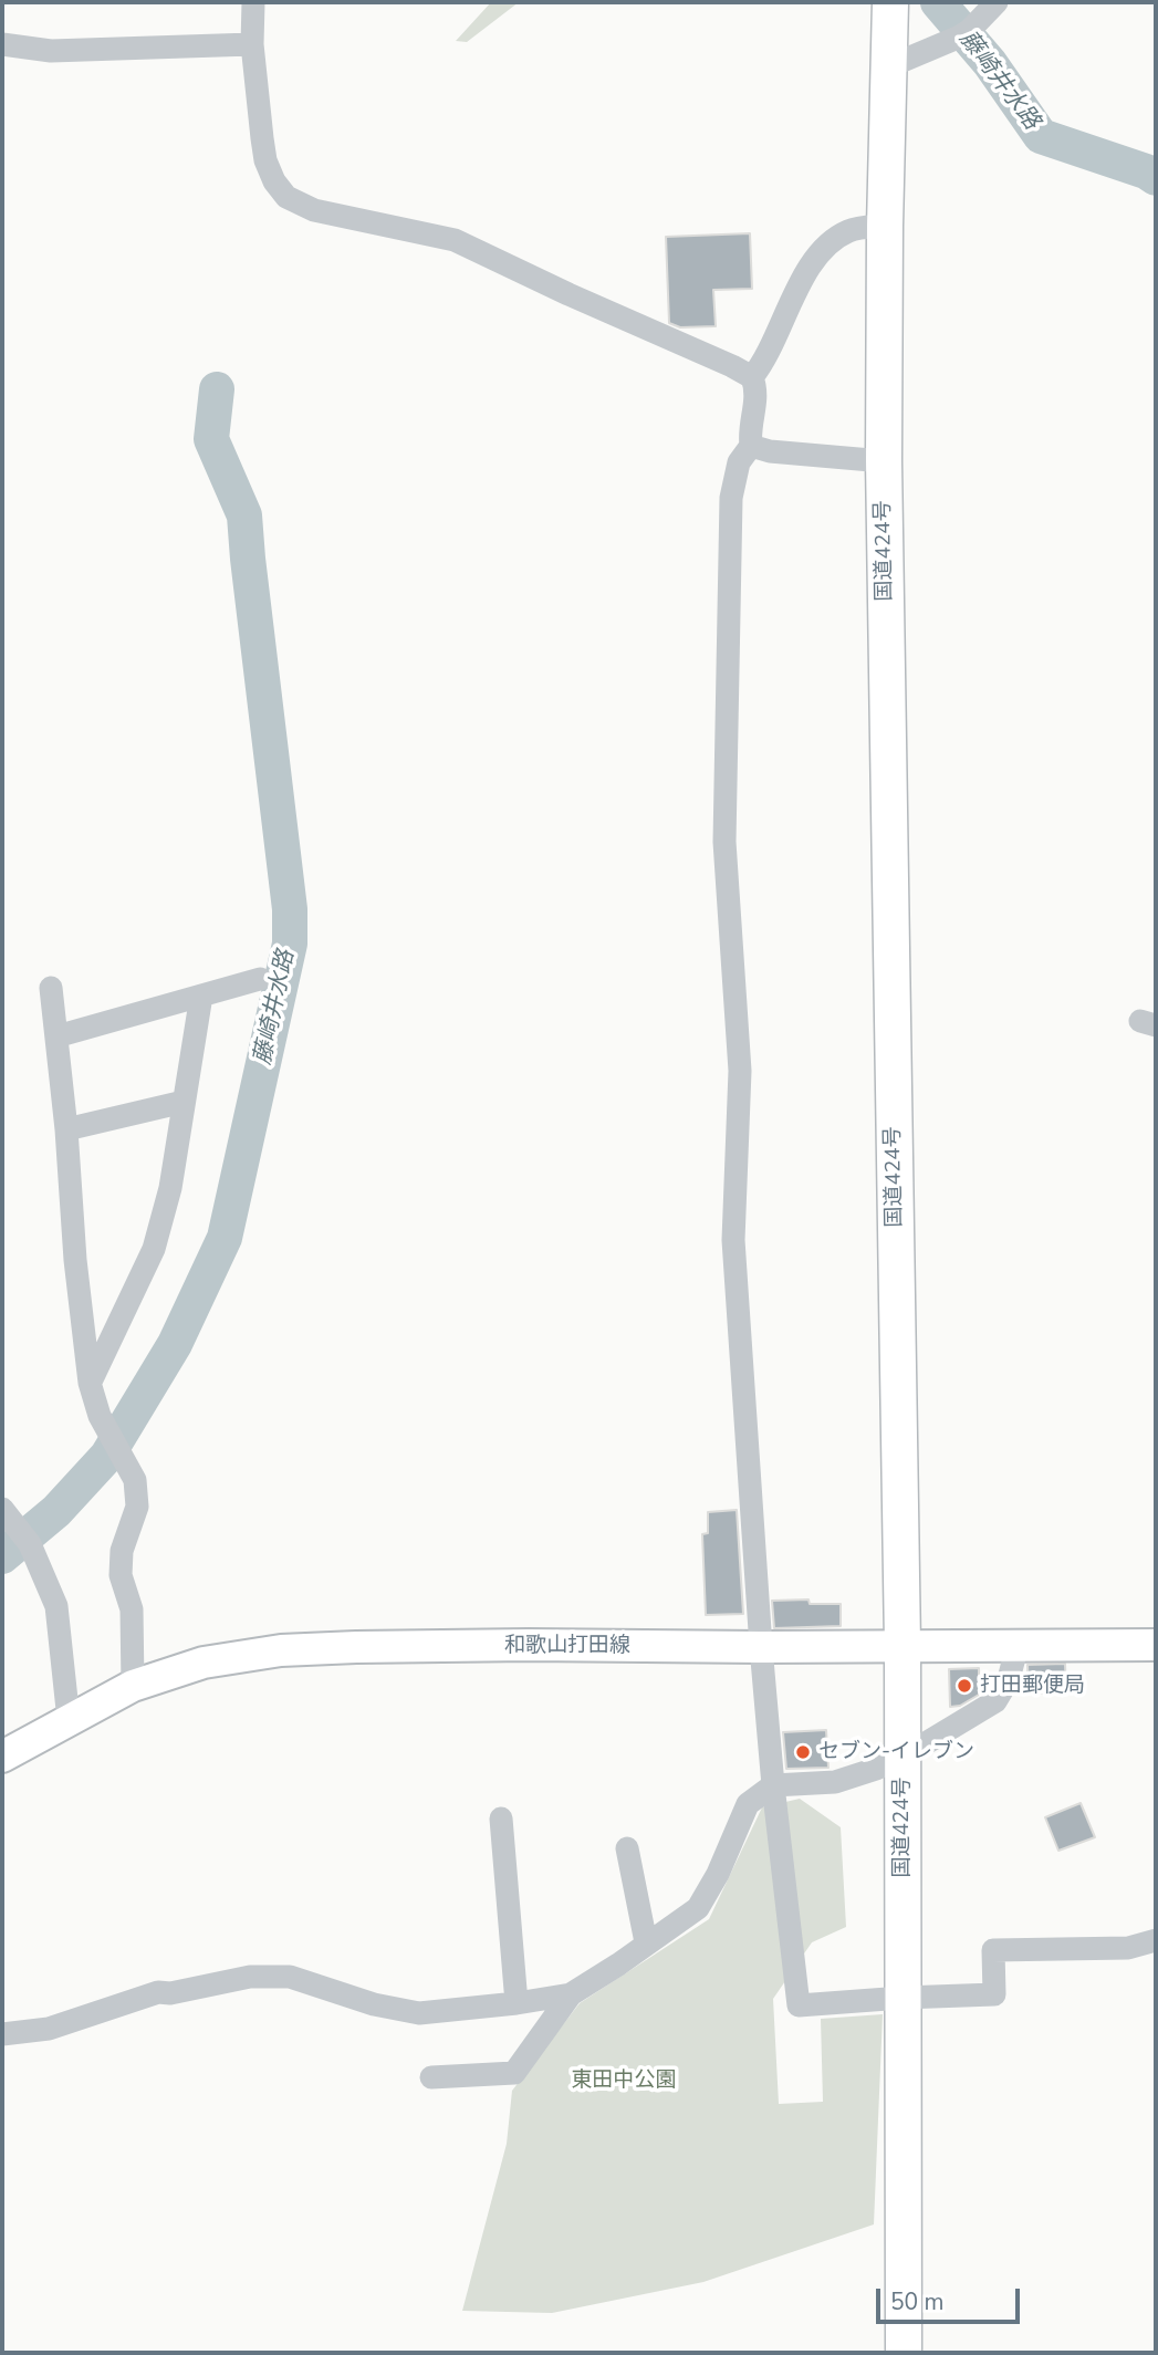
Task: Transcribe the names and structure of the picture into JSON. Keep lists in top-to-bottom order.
{
  "streets": {
    "highway": ["国道424号"],
    "main road": ["和歌山打田線"]
  },
  "crossings": [
    ["国道424号", "和歌山打田線"]
  ],
  "water": ["藤崎井水路"],
  "parks": ["東田中公園"],
  "places": ["打田郵便局", "セブン-イレブン"],
  "scale_bar": "50 m"
}
